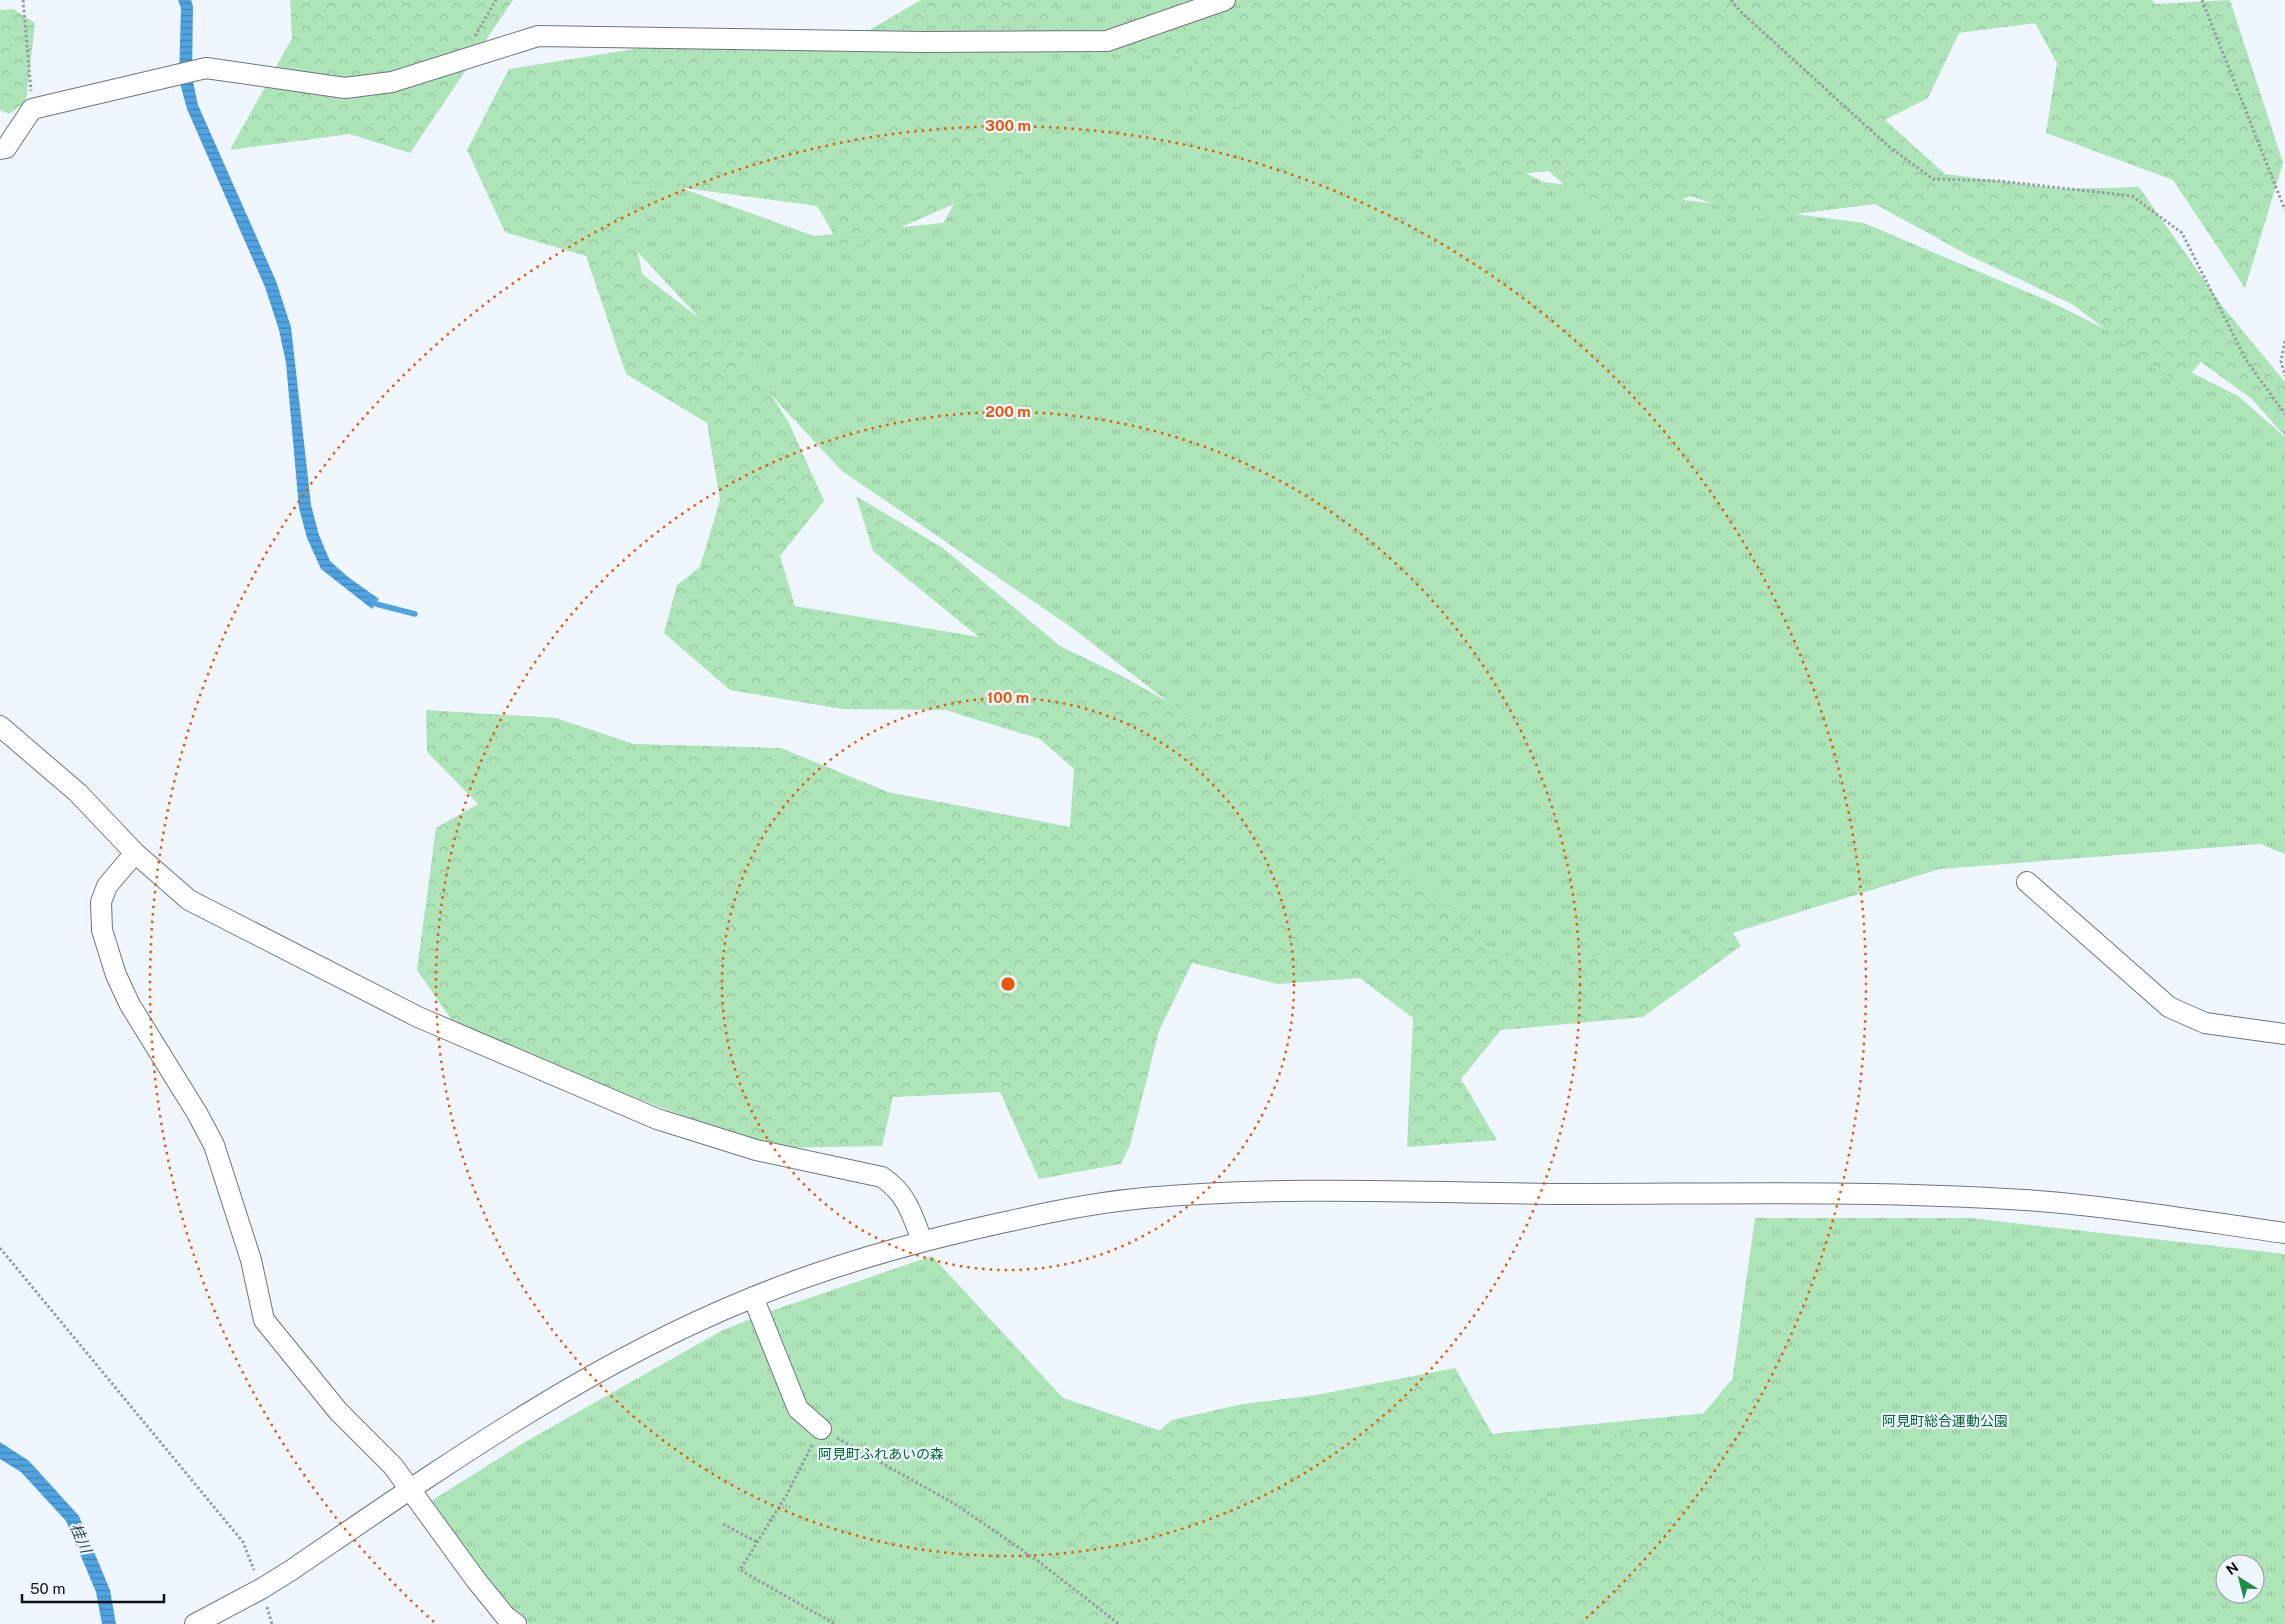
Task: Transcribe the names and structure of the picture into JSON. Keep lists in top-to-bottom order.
{
  "water": ["桂川"],
  "parks": ["阿見町総合運動公園", "阿見町ふれあいの森"],
  "scale_bar": "50 m",
  "north": "top left",
  "rings": ["300 m", "200 m", "100 m"]
}
